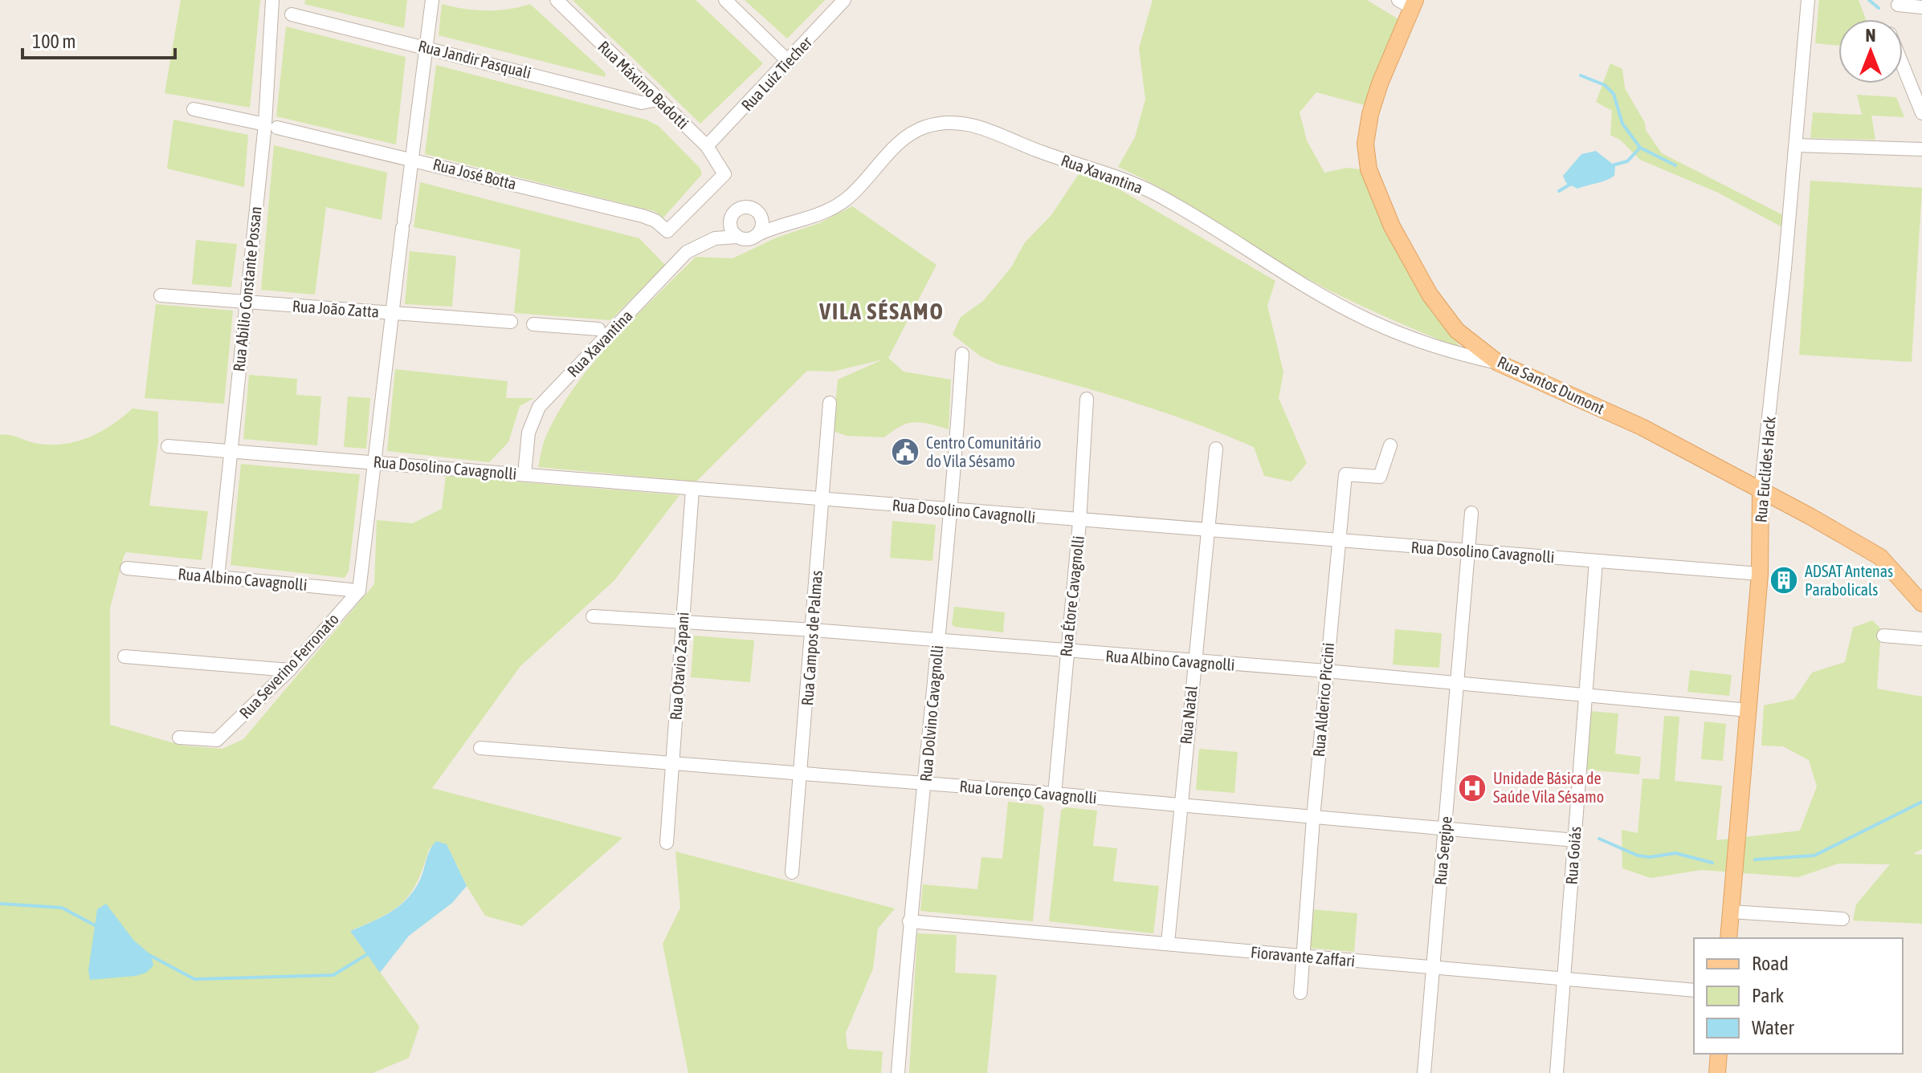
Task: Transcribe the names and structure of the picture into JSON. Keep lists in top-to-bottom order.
{
  "streets": {
    "main road": ["Rua Santos Dumont", "Rua Euclides Hack"],
    "street": [
      "Rua Jandir Pasquali",
      "Rua Luiz Tiecher",
      "Rua Máximo Badotti",
      "Rua José Botta",
      "Rua Xavantina",
      "Rua Abilio Constante Possan",
      "Rua João Zatta",
      "Rua Dosolino Cavagnolli",
      "Rua Albino Cavagnolli",
      "Rua Étore Cavagnolli",
      "Rua Campos de Palmas",
      "Rua Severino Ferronato",
      "Rua Otavio Zapani",
      "Rua Alderico Piccini",
      "Rua Dolvino Cavagnolli",
      "Rua Natal",
      "Rua Lorenço Cavagnolli",
      "Rua Sergipe",
      "Rua Goiás",
      "Fioravante Zaffari"
    ]
  },
  "crossings": [
    ["Rua Jandir Pasquali", "Rua Máximo Badotti"],
    ["Rua Luiz Tiecher", "Rua Máximo Badotti"],
    ["Rua Máximo Badotti", "Rua José Botta"],
    ["Rua José Botta", "Rua Abilio Constante Possan"],
    ["Rua Xavantina", "Rua Santos Dumont"],
    ["Rua Xavantina", "Rua Dosolino Cavagnolli"],
    ["Rua Abilio Constante Possan", "Rua João Zatta"],
    ["Rua Abilio Constante Possan", "Rua Dosolino Cavagnolli"],
    ["Rua Abilio Constante Possan", "Rua Albino Cavagnolli"],
    ["Rua Santos Dumont", "Rua Euclides Hack"],
    ["Rua Dosolino Cavagnolli", "Rua Euclides Hack"],
    ["Rua Dosolino Cavagnolli", "Rua Étore Cavagnolli"],
    ["Rua Dosolino Cavagnolli", "Rua Campos de Palmas"],
    ["Rua Dosolino Cavagnolli", "Rua Otavio Zapani"],
    ["Rua Dosolino Cavagnolli", "Rua Alderico Piccini"],
    ["Rua Dosolino Cavagnolli", "Rua Dolvino Cavagnolli"],
    ["Rua Dosolino Cavagnolli", "Rua Natal"],
    ["Rua Dosolino Cavagnolli", "Rua Sergipe"],
    ["Rua Dosolino Cavagnolli", "Rua Goiás"],
    ["Rua Euclides Hack", "Rua Albino Cavagnolli"],
    ["Rua Albino Cavagnolli", "Rua Étore Cavagnolli"],
    ["Rua Albino Cavagnolli", "Rua Campos de Palmas"],
    ["Rua Albino Cavagnolli", "Rua Severino Ferronato"],
    ["Rua Albino Cavagnolli", "Rua Otavio Zapani"],
    ["Rua Albino Cavagnolli", "Rua Alderico Piccini"],
    ["Rua Albino Cavagnolli", "Rua Dolvino Cavagnolli"],
    ["Rua Albino Cavagnolli", "Rua Natal"],
    ["Rua Albino Cavagnolli", "Rua Sergipe"],
    ["Rua Albino Cavagnolli", "Rua Goiás"],
    ["Rua Étore Cavagnolli", "Rua Lorenço Cavagnolli"],
    ["Rua Campos de Palmas", "Rua Lorenço Cavagnolli"],
    ["Rua Otavio Zapani", "Rua Lorenço Cavagnolli"],
    ["Rua Alderico Piccini", "Rua Lorenço Cavagnolli"],
    ["Rua Alderico Piccini", "Fioravante Zaffari"],
    ["Rua Dolvino Cavagnolli", "Rua Lorenço Cavagnolli"],
    ["Rua Dolvino Cavagnolli", "Fioravante Zaffari"],
    ["Rua Natal", "Rua Lorenço Cavagnolli"],
    ["Rua Natal", "Fioravante Zaffari"],
    ["Rua Lorenço Cavagnolli", "Rua Sergipe"],
    ["Rua Lorenço Cavagnolli", "Rua Goiás"],
    ["Rua Sergipe", "Fioravante Zaffari"],
    ["Rua Goiás", "Fioravante Zaffari"]
  ],
  "districts": ["VILA SÉSAMO"],
  "places": {
    "public building": ["Centro Comunitário do Vila Sésamo"],
    "building": ["ADSAT Antenas Parabolicals"],
    "hospital": ["Unidade Básica de Saúde Vila Sésamo"]
  },
  "legend": ["Road", "Park", "Water"],
  "scale_bar": "100 m",
  "north": "top"
}
